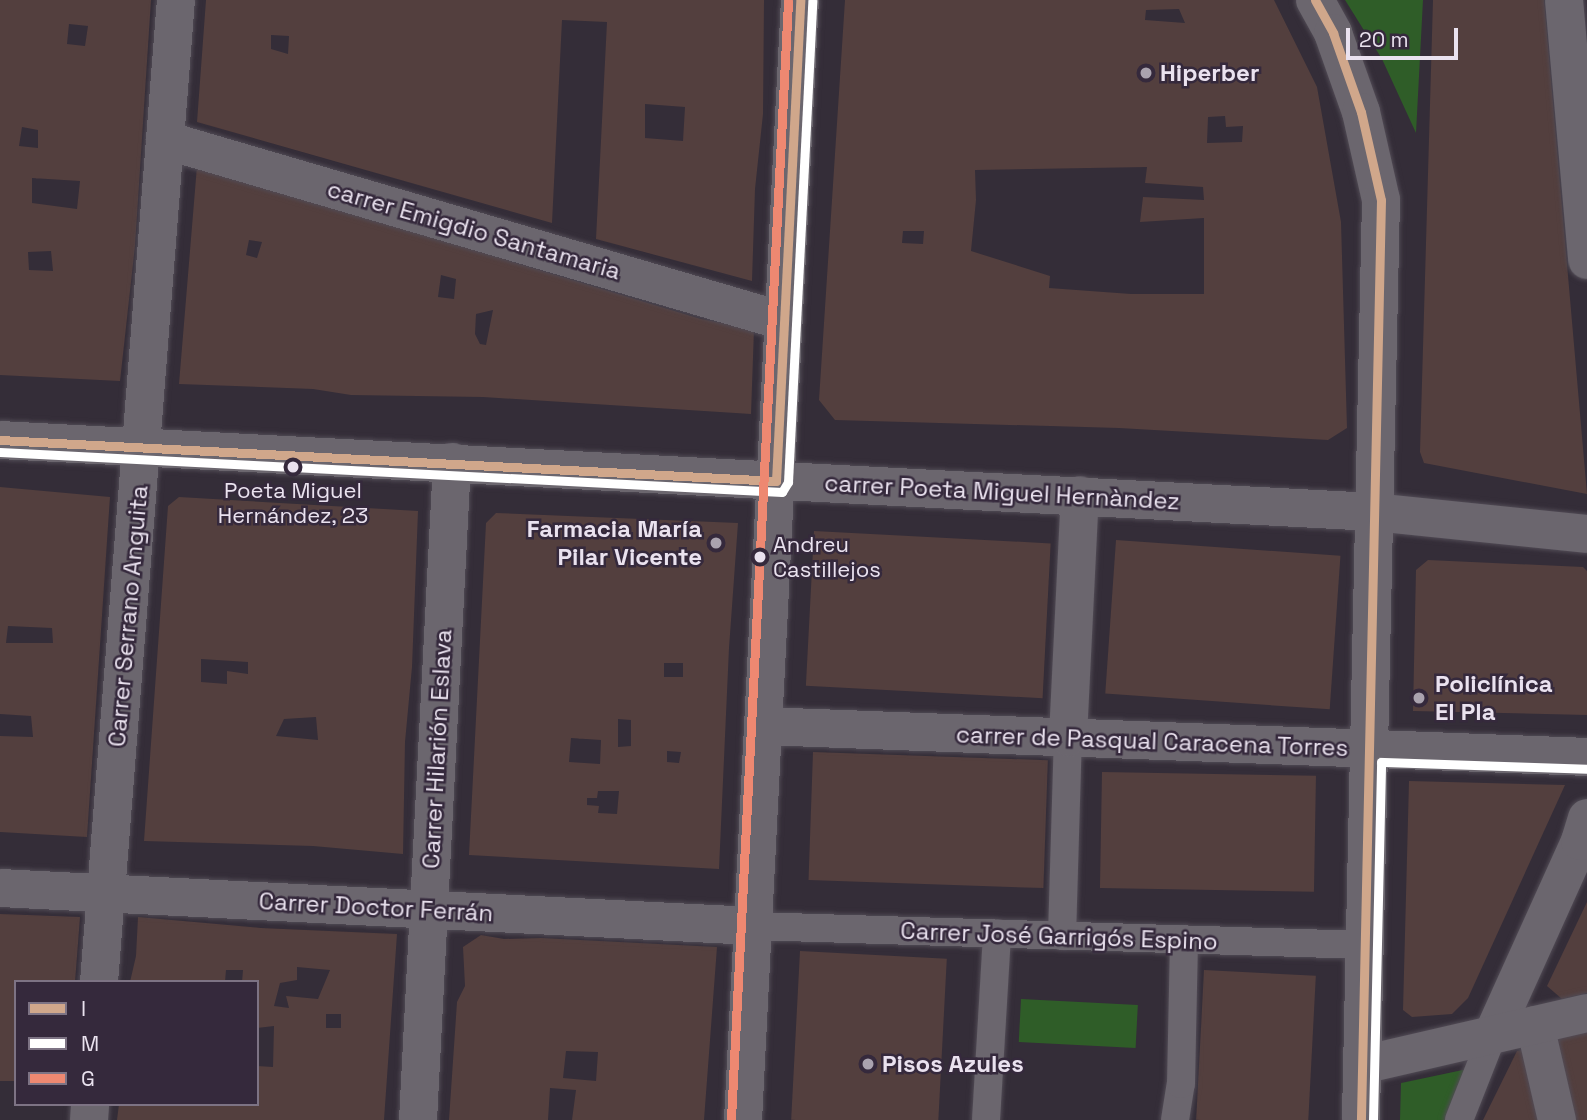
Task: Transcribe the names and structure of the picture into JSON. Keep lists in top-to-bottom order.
{
  "streets": {
    "street": [
      "carrer Emigdio Santamaria",
      "carrer Poeta Miguel Hernàndez",
      "Carrer Serrano Anguita",
      "carrer de Pasqual Caracena Torres",
      "Carrer Hilarión Eslava",
      "Carrer Doctor Ferrán",
      "Carrer José Garrigós Espino"
    ]
  },
  "crossings": [
    ["carrer Emigdio Santamaria", "Carrer Serrano Anguita"],
    ["carrer Poeta Miguel Hernàndez", "Carrer Serrano Anguita"],
    ["carrer Poeta Miguel Hernàndez", "Carrer Hilarión Eslava"],
    ["Carrer Serrano Anguita", "Carrer Doctor Ferrán"],
    ["Carrer Hilarión Eslava", "Carrer Doctor Ferrán"],
    ["Carrer Doctor Ferrán", "Carrer José Garrigós Espino"]
  ],
  "places": [
    "Hiperber",
    "Poeta Miguel Hernández, 23",
    "Farmacia María Pilar Vicente",
    "Andreu Castillejos",
    "Policlínica El Pla",
    "Pisos Azules"
  ],
  "lines": ["transit line I", "transit line G", "transit line M"],
  "legend": ["I", "M", "G"],
  "scale_bar": "20 m"
}
